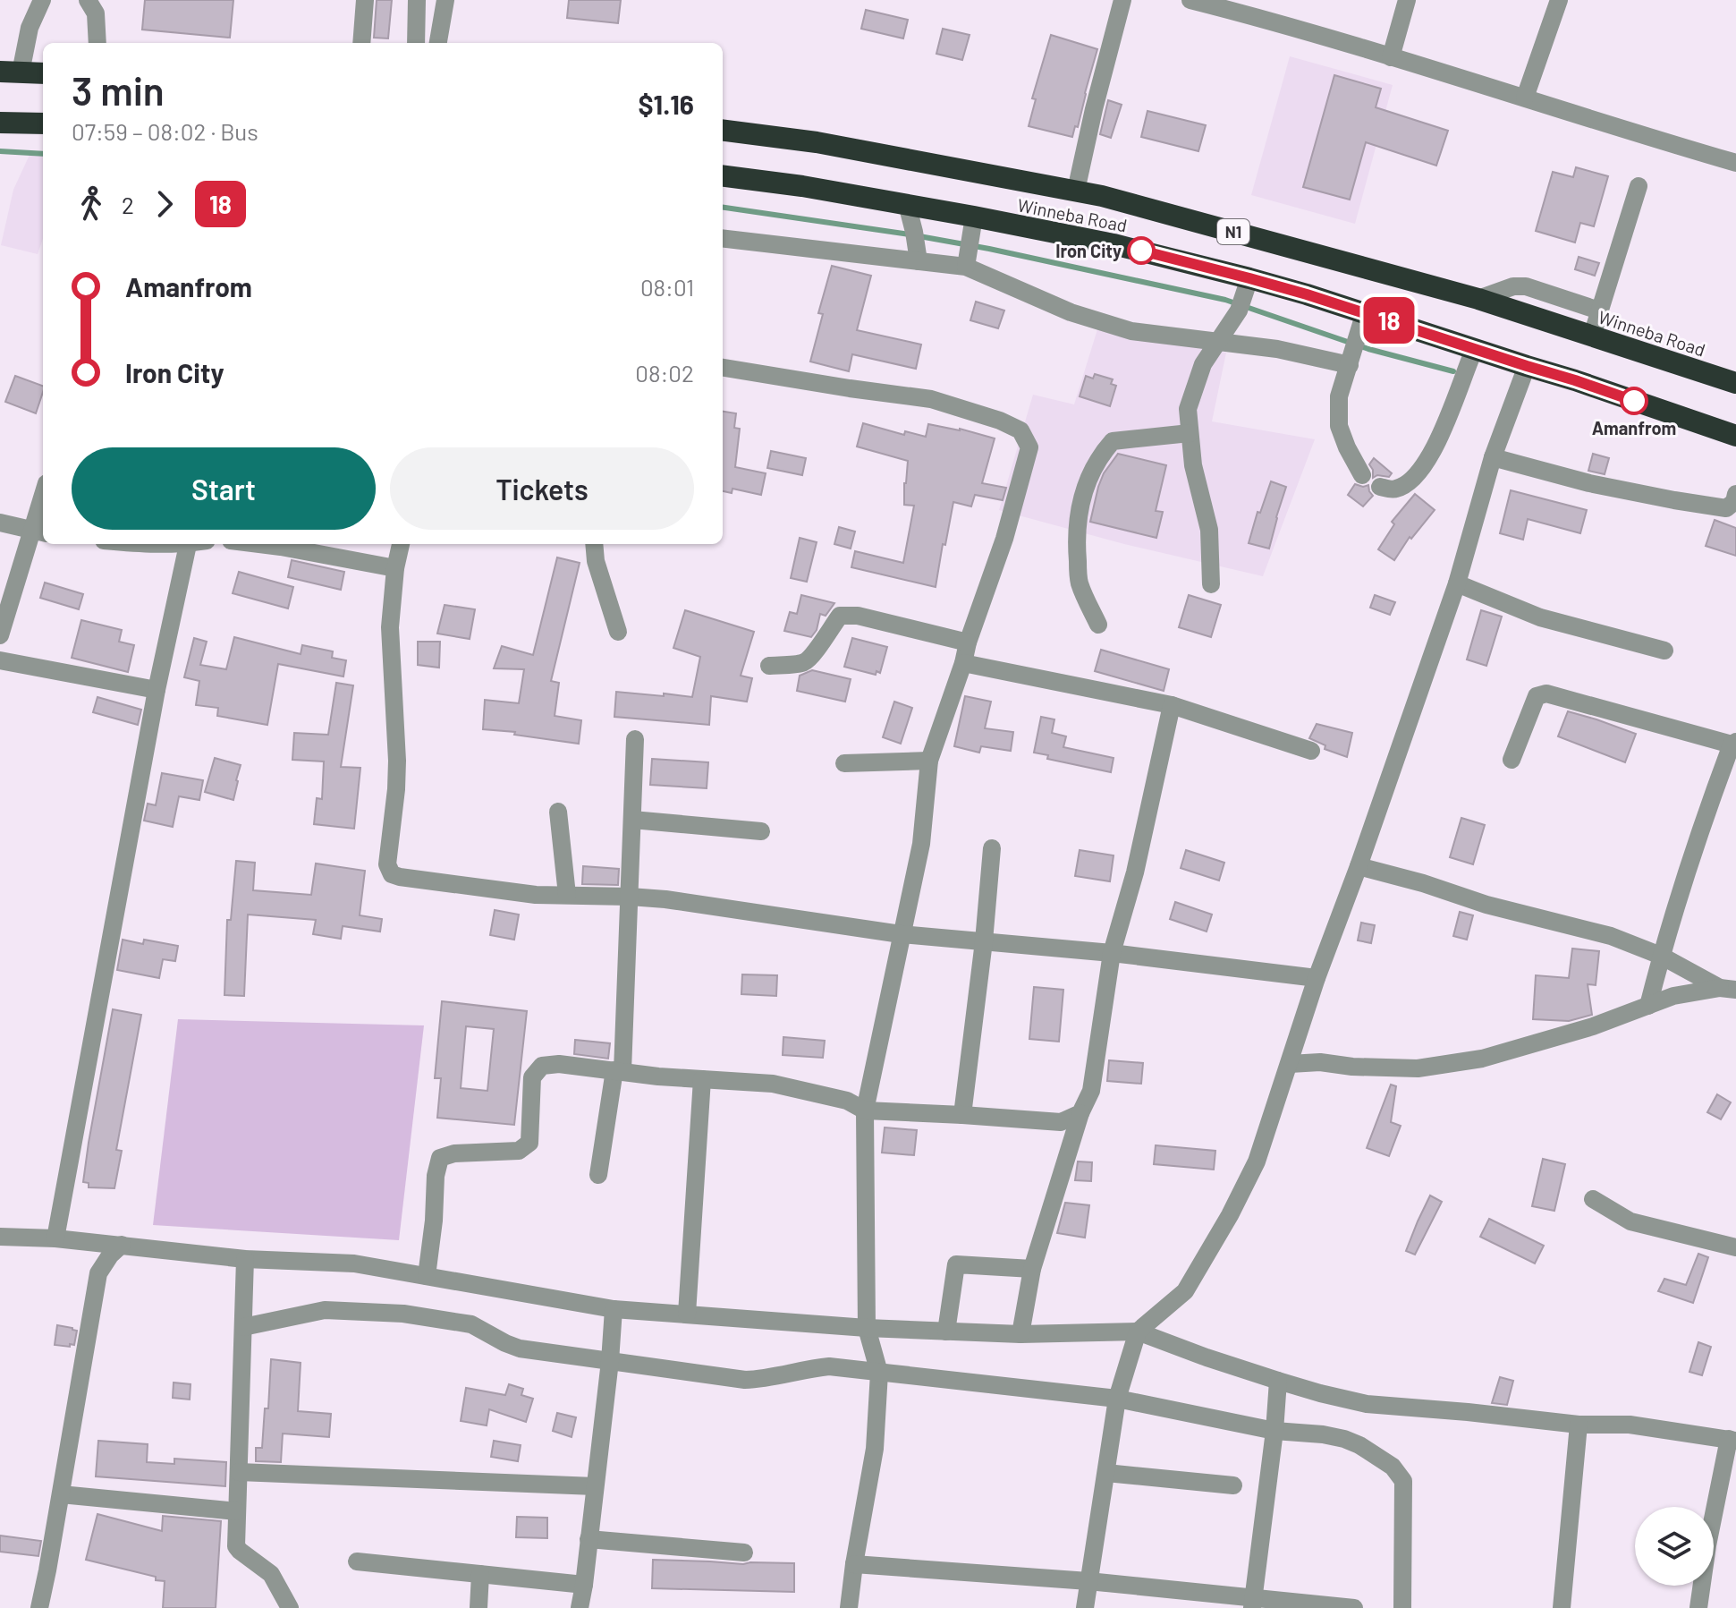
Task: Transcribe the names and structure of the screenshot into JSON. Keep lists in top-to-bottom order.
{
  "streets": {
    "highway": ["Winneba Road", "N1"]
  },
  "places": ["Iron City", "Amanfrom"],
  "lines": ["bus line 18"],
  "page": {
    "on_map": "18",
    "heading": ["3 min", "07:59 – 08:02 · Bus", "$1.16"],
    "legs": ["2", "18"],
    "list": [
      {
        "name": "Amanfrom",
        "value": "08:01"
      },
      {
        "name": "Iron City",
        "value": "08:02"
      }
    ],
    "buttons": ["Start", "Tickets"]
  }
}
